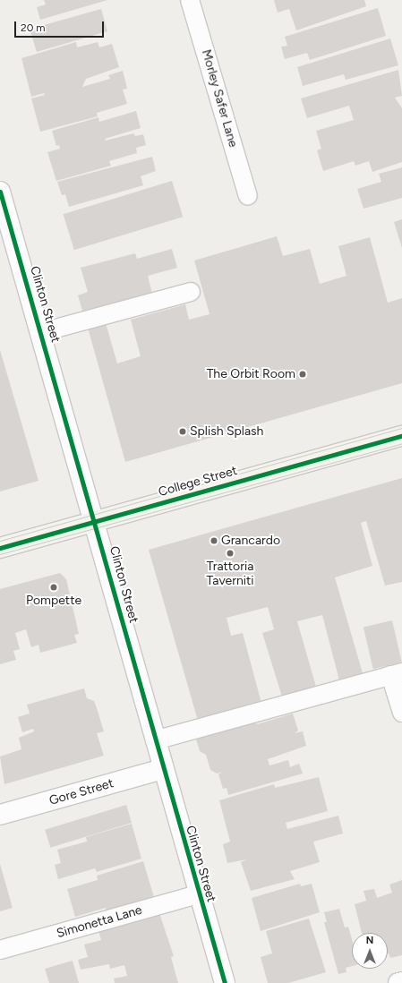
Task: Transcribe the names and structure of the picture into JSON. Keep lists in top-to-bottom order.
{
  "streets": {
    "main road": ["College Street"],
    "street": ["Clinton Street", "Gore Street"],
    "lane": ["Morley Safer Lane", "Simonetta Lane"]
  },
  "crossings": [
    ["Clinton Street", "College Street"],
    ["Clinton Street", "Gore Street"],
    ["Clinton Street", "Simonetta Lane"]
  ],
  "places": [
    "The Orbit Room",
    "Splish Splash",
    "Grancardo",
    "Trattoria Taverniti",
    "Pompette"
  ],
  "scale_bar": "20 m",
  "north": "top"
}
